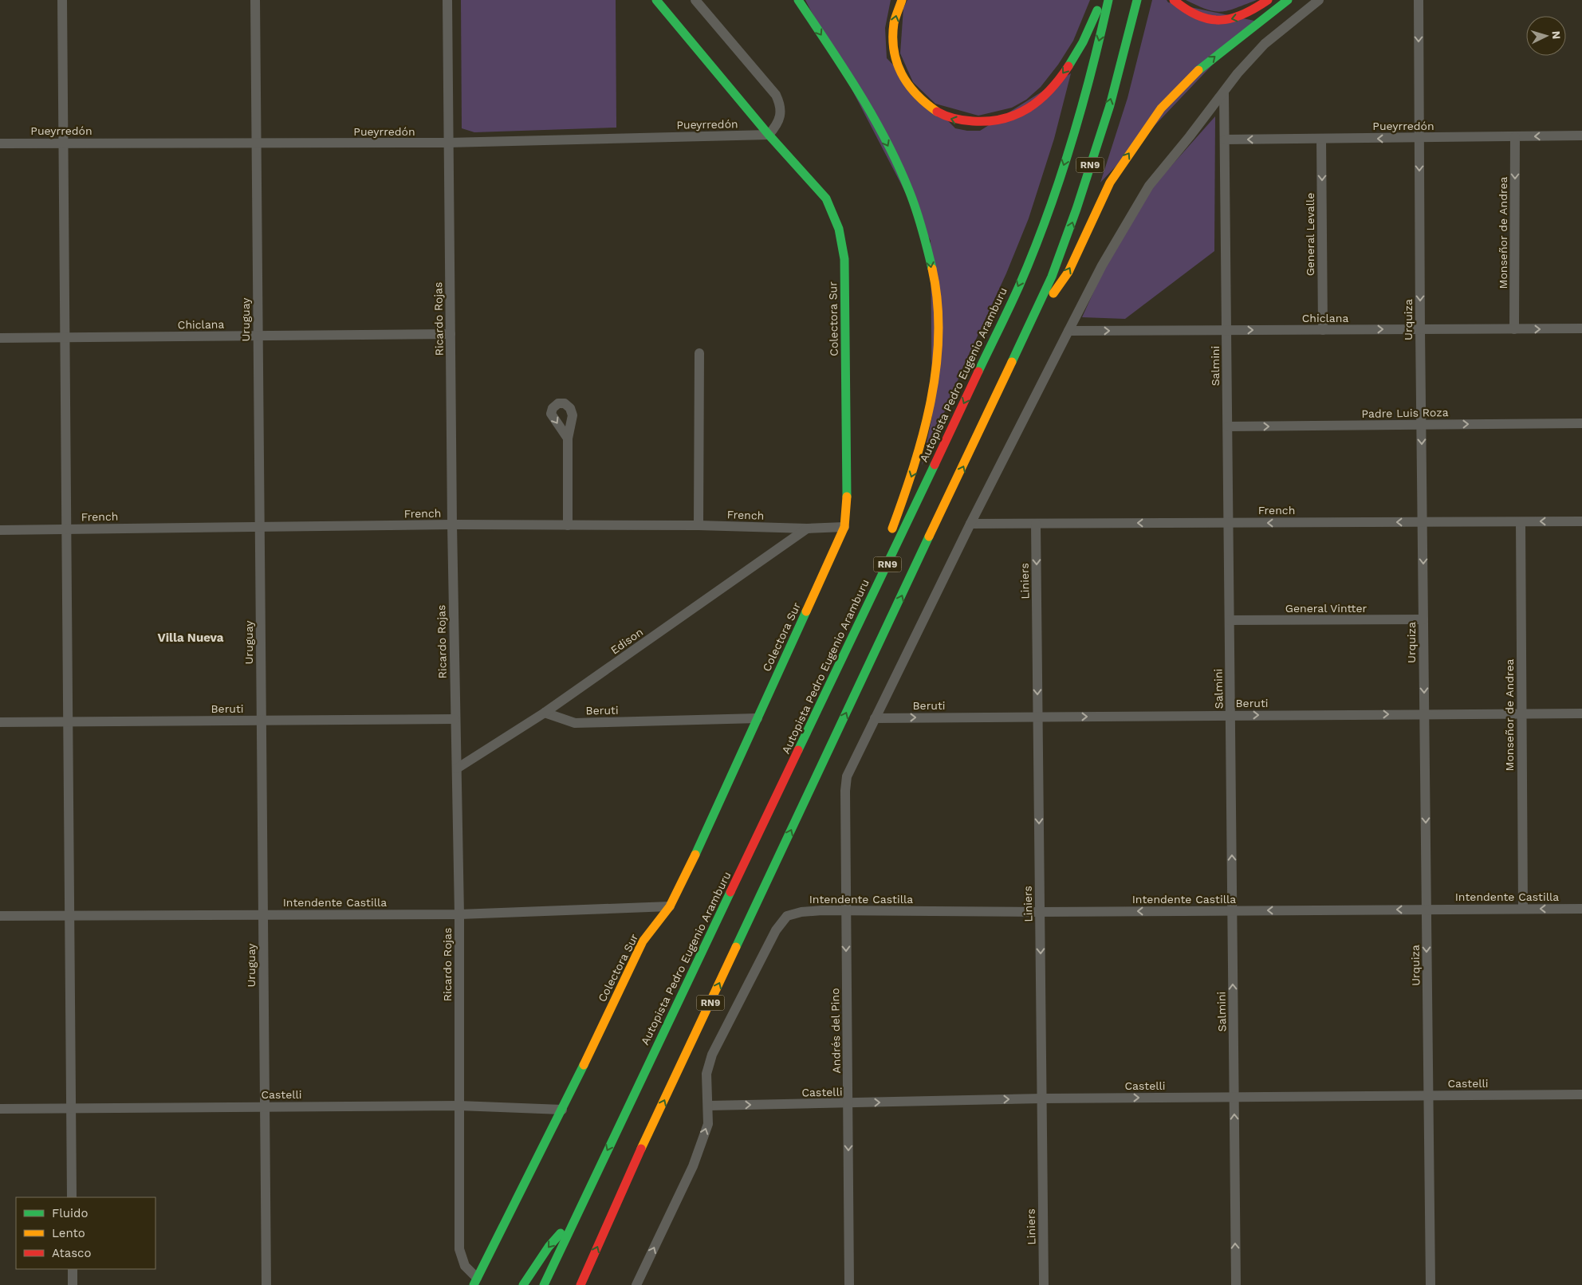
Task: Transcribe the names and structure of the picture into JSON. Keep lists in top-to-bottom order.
{
  "streets": {
    "main road": ["RN9", "Colectora Sur", "Autopista Pedro Eugenio Aramburu"],
    "street": [
      "Pueyrredón",
      "Monseñor de Andrea",
      "General Levalle",
      "Chiclana",
      "Ricardo Rojas",
      "Uruguay",
      "Urquiza",
      "Salmini",
      "Padre Luis Roza",
      "French",
      "Liniers",
      "General Vintter",
      "Edison",
      "Beruti",
      "Intendente Castilla",
      "Andrés del Pino",
      "Castelli"
    ]
  },
  "crossings": [
    ["Pueyrredón", "Monseñor de Andrea"],
    ["Pueyrredón", "General Levalle"],
    ["Pueyrredón", "Ricardo Rojas"],
    ["Pueyrredón", "Colectora Sur"],
    ["Pueyrredón", "Uruguay"],
    ["Pueyrredón", "Urquiza"],
    ["Pueyrredón", "Salmini"],
    ["Monseñor de Andrea", "Chiclana"],
    ["Monseñor de Andrea", "French"],
    ["Monseñor de Andrea", "Beruti"],
    ["Monseñor de Andrea", "Intendente Castilla"],
    ["General Levalle", "Chiclana"],
    ["Chiclana", "Ricardo Rojas"],
    ["Chiclana", "Uruguay"],
    ["Chiclana", "Urquiza"],
    ["Chiclana", "Salmini"],
    ["Ricardo Rojas", "Colectora Sur"],
    ["Ricardo Rojas", "French"],
    ["Ricardo Rojas", "Edison"],
    ["Ricardo Rojas", "Beruti"],
    ["Ricardo Rojas", "Intendente Castilla"],
    ["Ricardo Rojas", "Castelli"],
    ["Colectora Sur", "French"],
    ["Colectora Sur", "Beruti"],
    ["Colectora Sur", "Intendente Castilla"],
    ["Colectora Sur", "Castelli"],
    ["Uruguay", "French"],
    ["Uruguay", "Beruti"],
    ["Uruguay", "Intendente Castilla"],
    ["Uruguay", "Castelli"],
    ["Urquiza", "Padre Luis Roza"],
    ["Urquiza", "French"],
    ["Urquiza", "General Vintter"],
    ["Urquiza", "Beruti"],
    ["Urquiza", "Intendente Castilla"],
    ["Urquiza", "Castelli"],
    ["Salmini", "Padre Luis Roza"],
    ["Salmini", "French"],
    ["Salmini", "General Vintter"],
    ["Salmini", "Beruti"],
    ["Salmini", "Intendente Castilla"],
    ["Salmini", "Castelli"],
    ["French", "Liniers"],
    ["French", "Edison"],
    ["Liniers", "Beruti"],
    ["Liniers", "Intendente Castilla"],
    ["Liniers", "Castelli"],
    ["Edison", "Beruti"],
    ["Beruti", "Andrés del Pino"],
    ["Intendente Castilla", "Andrés del Pino"],
    ["Intendente Castilla", "Castelli"],
    ["Andrés del Pino", "Castelli"]
  ],
  "one_way": [
    "General Levalle",
    "Chiclana",
    "Urquiza",
    "Salmini",
    "Padre Luis Roza",
    "Liniers",
    "Beruti",
    "Andrés del Pino",
    "Castelli"
  ],
  "districts": ["Villa Nueva"],
  "legend": ["Fluido", "Lento", "Atasco"],
  "north": "right"
}
